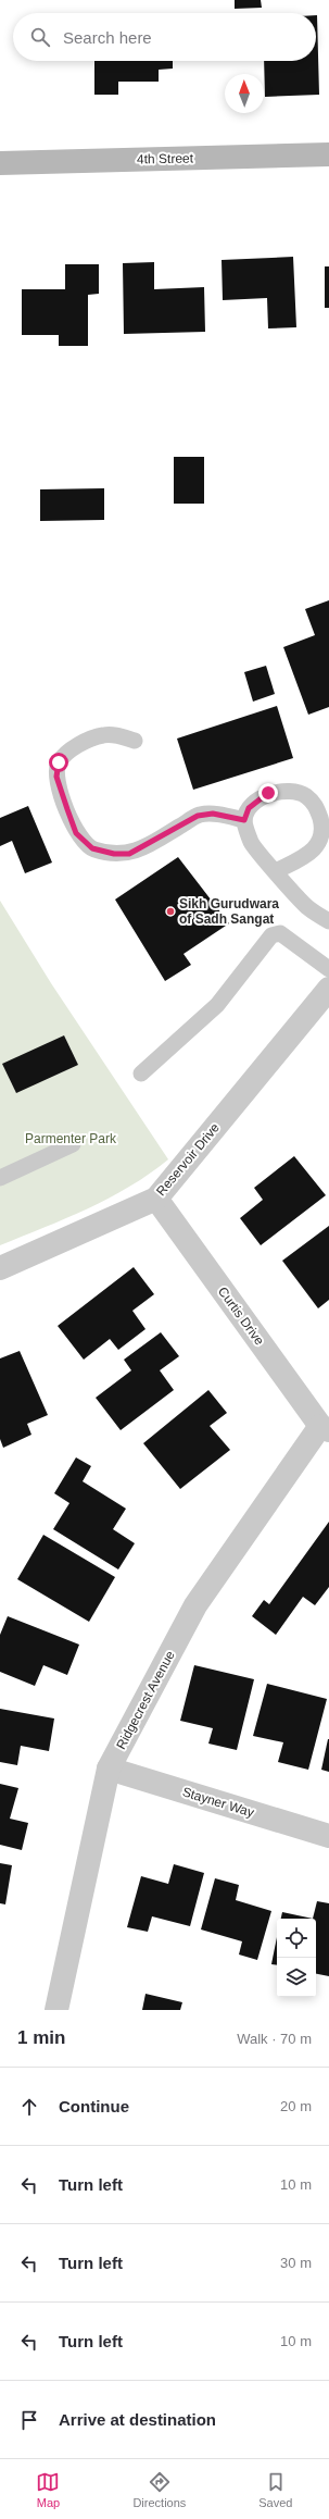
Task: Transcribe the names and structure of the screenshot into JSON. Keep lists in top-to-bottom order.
{
  "streets": {
    "street": [
      "4th Street",
      "Reservoir Drive",
      "Curtis Drive",
      "Ridgecrest Avenue",
      "Stayner Way"
    ]
  },
  "crossings": [
    ["Reservoir Drive", "Curtis Drive"],
    ["Curtis Drive", "Ridgecrest Avenue"],
    ["Ridgecrest Avenue", "Stayner Way"]
  ],
  "parks": ["Parmenter Park"],
  "places": ["Sikh Gurudwara of Sadh Sangat"],
  "north": "top",
  "page": {
    "search": "Search here",
    "heading": ["1 min", "Walk · 70 m"],
    "list": [
      ["Continue", "20 m"],
      ["Turn left", "10 m"],
      ["Turn left", "30 m"],
      ["Turn left", "10 m"],
      "Arrive at destination"
    ],
    "nav": ["Map", "Directions", "Saved"]
  }
}
